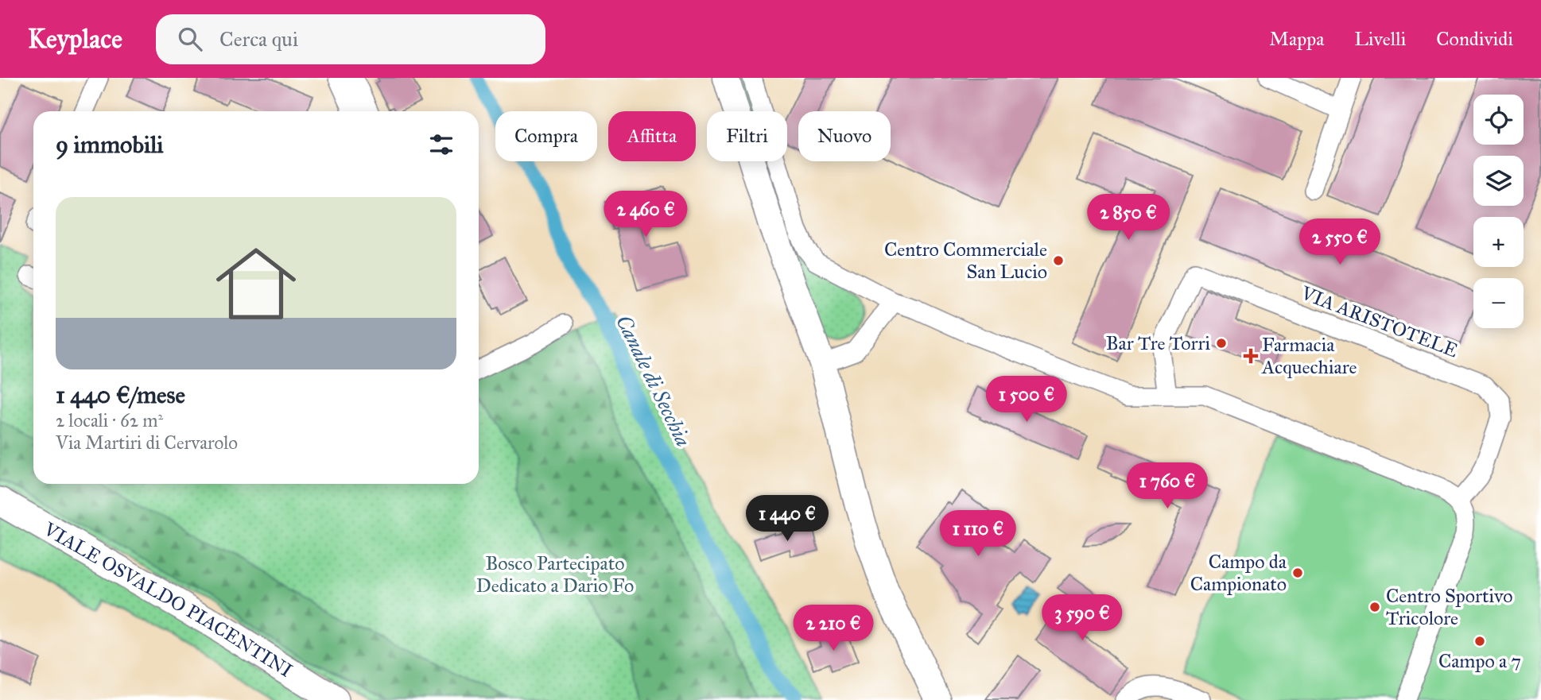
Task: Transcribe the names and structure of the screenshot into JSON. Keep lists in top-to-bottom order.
{
  "streets": {
    "main road": ["VIALE OSVALDO PIACENTINI"],
    "street": ["VIA ARISTOTELE"]
  },
  "water": ["Canale di Secchia"],
  "parks": ["Bosco Partecipato Dedicato a Dario Fo"],
  "places": {
    "other": [
      "Centro Commerciale San Lucio",
      "Bar Tre Torri",
      "Campo da Campionato",
      "Centro Sportivo Tricolore",
      "Campo a 7"
    ],
    "health": ["Farmacia Acquechiare"]
  },
  "page": {
    "header": "Keyplace",
    "search": "Cerca qui",
    "nav": ["Mappa", "Livelli", "Condividi"],
    "map_buttons": ["+", "−"],
    "chip": [
      "Compra",
      "Affitta",
      "Filtri",
      "Nuovo"
    ],
    "heading": "9 immobili",
    "list": [
      {
        "name": "1 440 €/mese",
        "note": "2 locali · 62 m² · Via Martiri di Cervarolo"
      }
    ],
    "price": [
      "2 460 €",
      "2 850 €",
      "2 550 €",
      "1 500 €",
      "1 760 €",
      "1 440 €",
      "1 110 €",
      "3 590 €",
      "2 210 €"
    ]
  }
}
